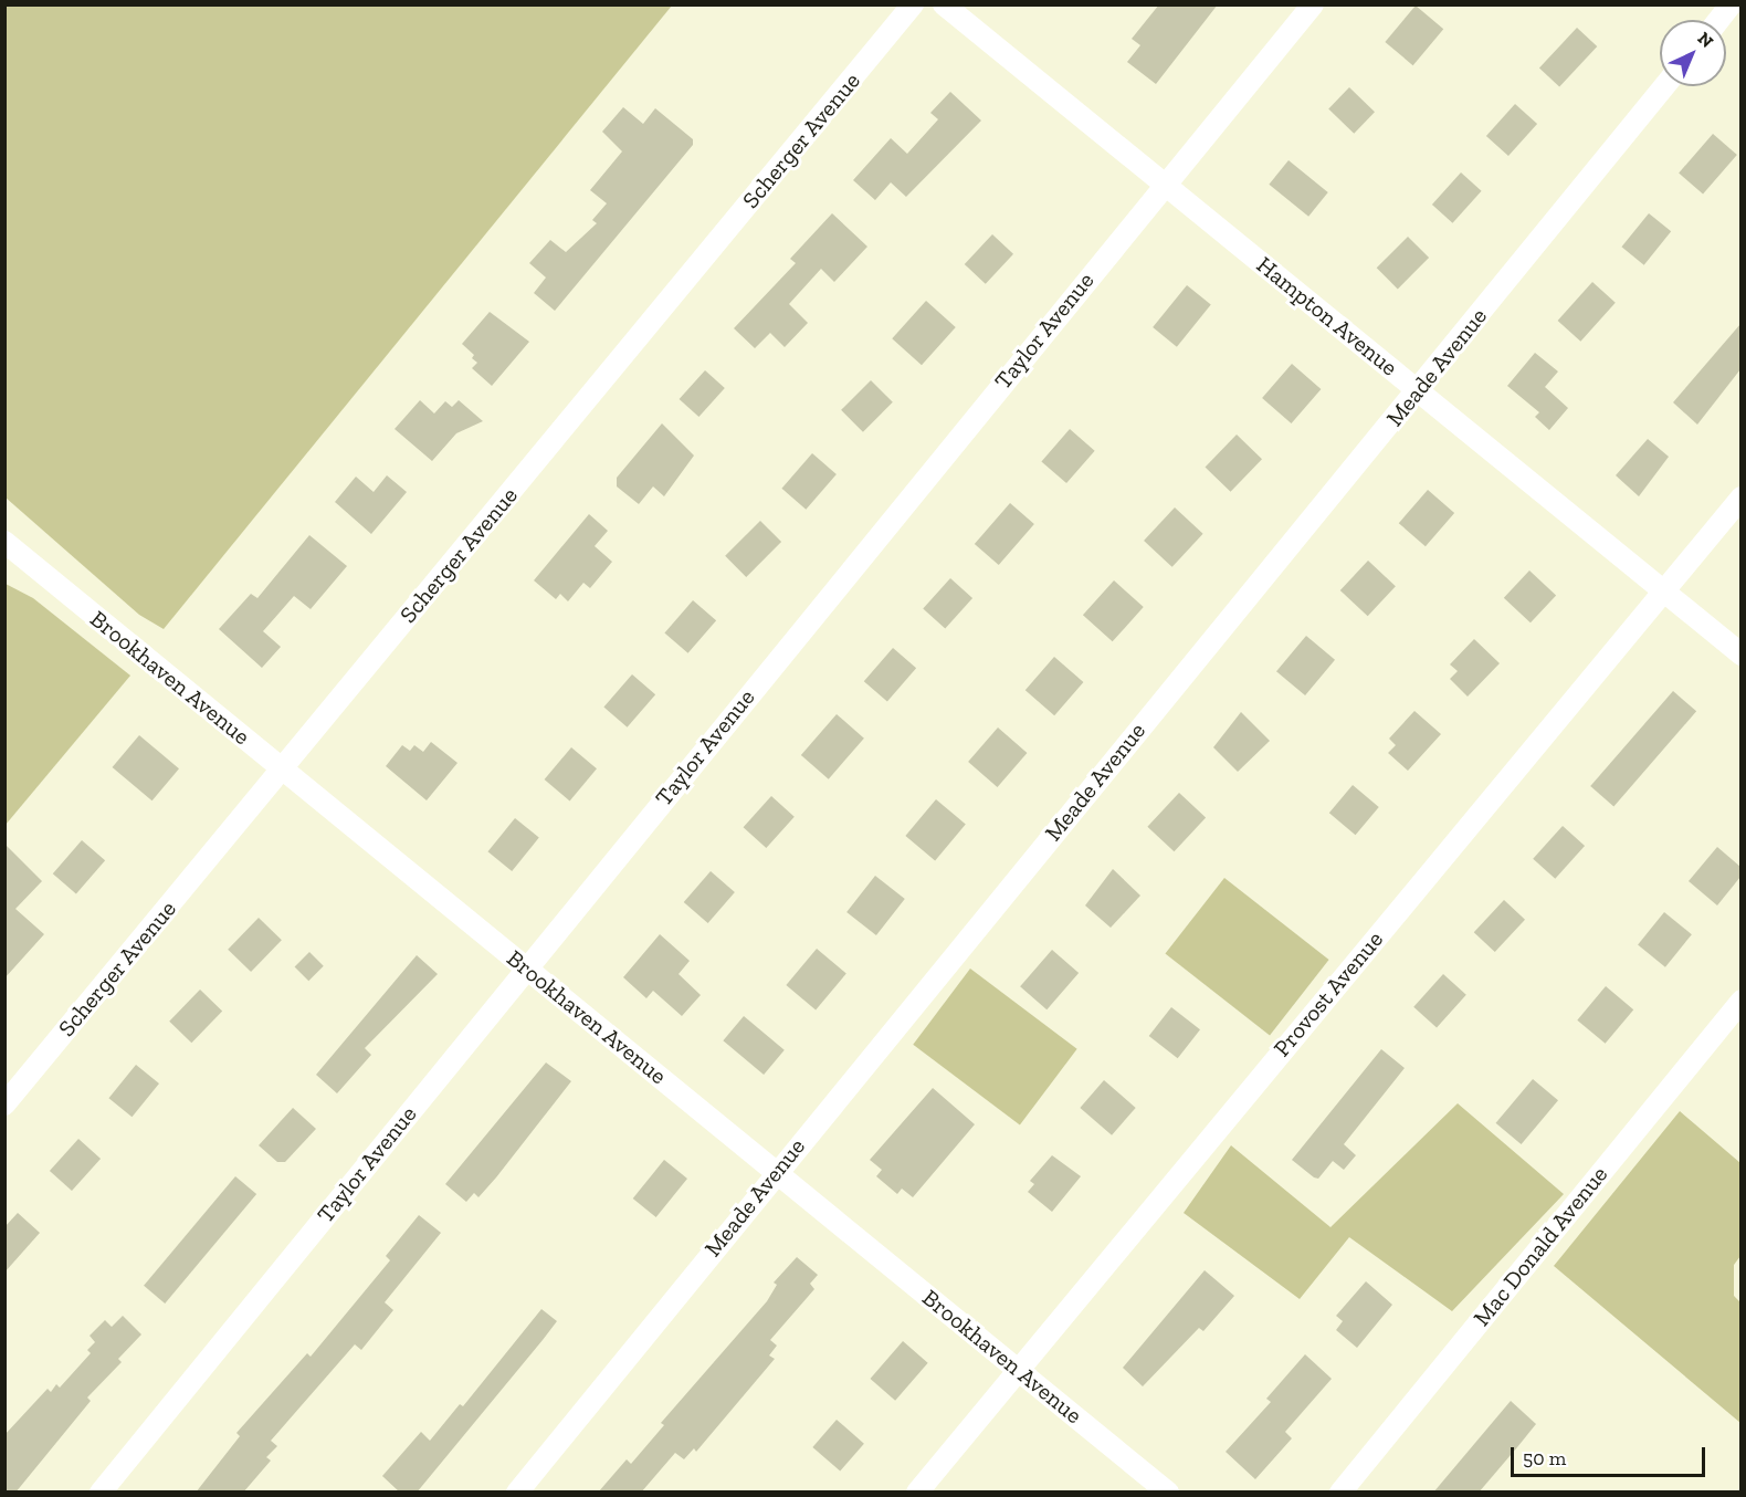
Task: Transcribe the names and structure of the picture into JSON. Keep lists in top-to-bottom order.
{
  "streets": {
    "street": [
      "Scherger Avenue",
      "Hampton Avenue",
      "Taylor Avenue",
      "Meade Avenue",
      "Brookhaven Avenue",
      "Provost Avenue",
      "Mac Donald Avenue"
    ]
  },
  "crossings": [
    ["Scherger Avenue", "Brookhaven Avenue"],
    ["Hampton Avenue", "Taylor Avenue"],
    ["Hampton Avenue", "Meade Avenue"],
    ["Hampton Avenue", "Provost Avenue"],
    ["Taylor Avenue", "Brookhaven Avenue"],
    ["Meade Avenue", "Brookhaven Avenue"],
    ["Brookhaven Avenue", "Provost Avenue"]
  ],
  "scale_bar": "50 m",
  "north": "top right"
}
